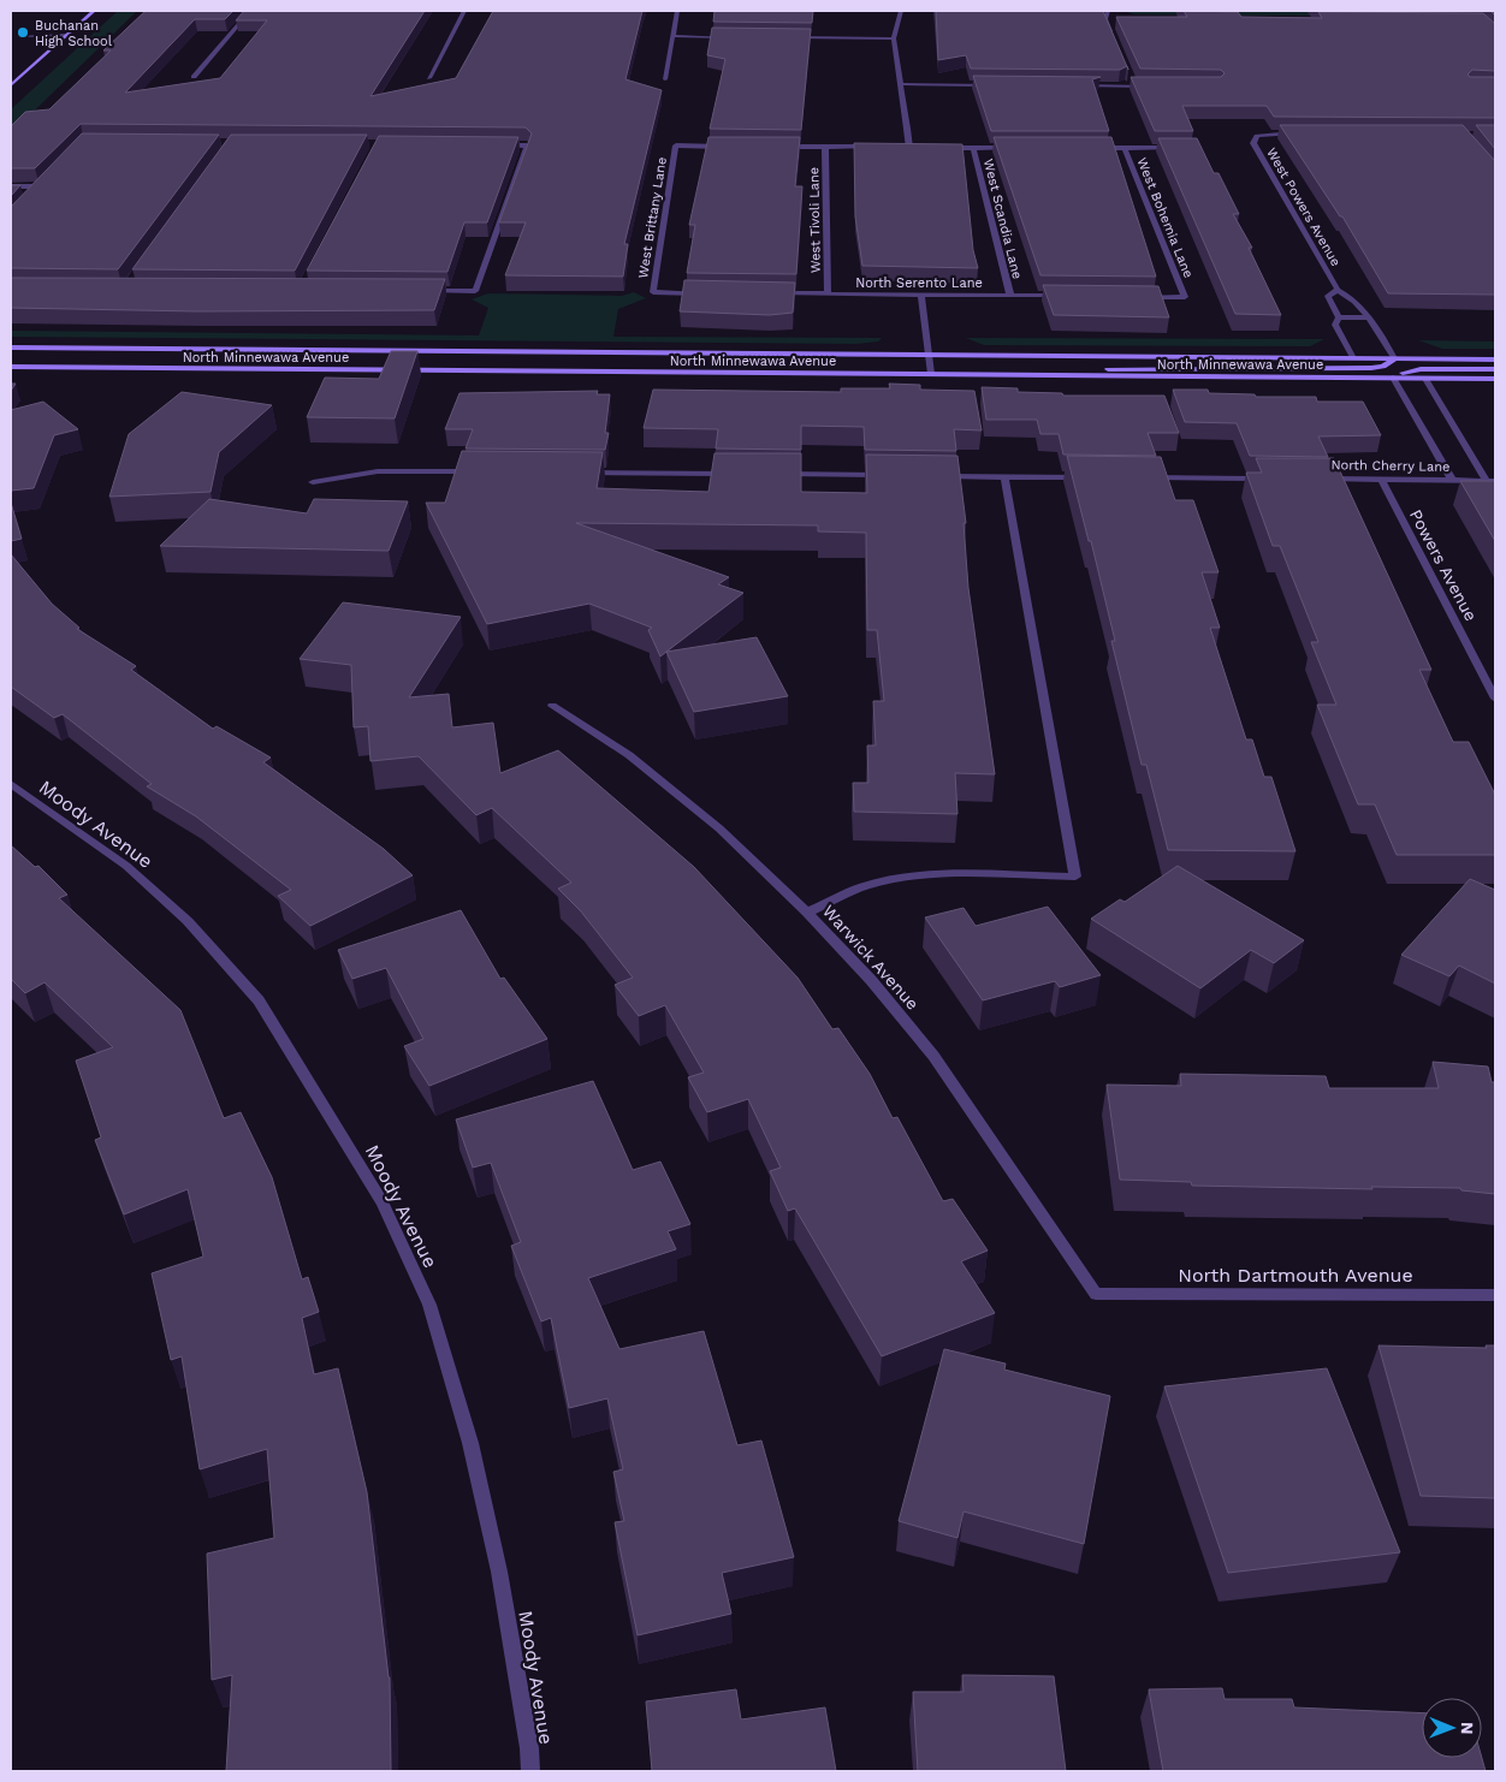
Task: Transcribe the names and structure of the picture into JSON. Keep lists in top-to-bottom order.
{
  "streets": {
    "main road": ["North Minnewawa Avenue"],
    "street": [
      "West Powers Avenue",
      "West Brittany Lane",
      "West Bohemia Lane",
      "West Scandia Lane",
      "West Tivoli Lane",
      "North Serento Lane",
      "North Cherry Lane",
      "Powers Avenue",
      "Moody Avenue",
      "Warwick Avenue",
      "North Dartmouth Avenue"
    ]
  },
  "crossings": [
    ["West Powers Avenue", "North Minnewawa Avenue"],
    ["West Scandia Lane", "North Serento Lane"],
    ["West Tivoli Lane", "North Serento Lane"],
    ["North Cherry Lane", "Powers Avenue"],
    ["Warwick Avenue", "North Dartmouth Avenue"]
  ],
  "places": ["Buchanan High School"],
  "north": "right"
}
